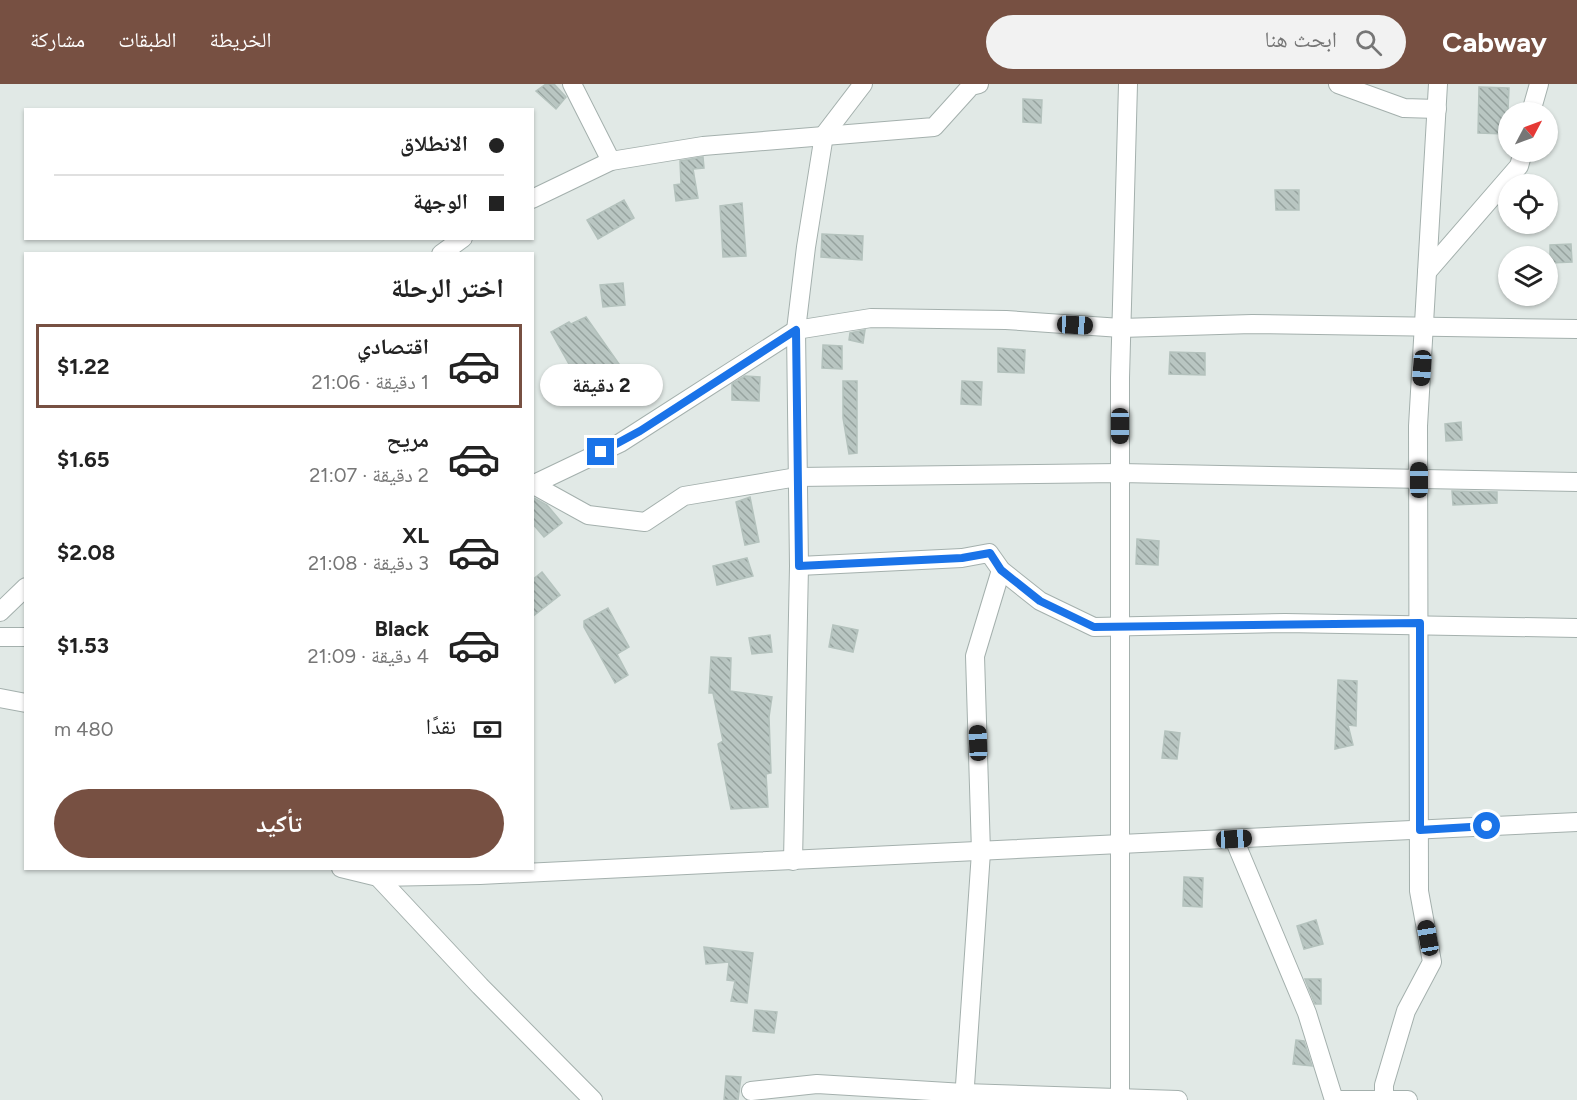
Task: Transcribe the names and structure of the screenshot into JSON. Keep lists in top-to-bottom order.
{
  "north": "top right",
  "page": {
    "header": "Cabway",
    "search": "ابحث هنا",
    "nav": ["الخريطة", "الطبقات", "مشاركة"],
    "banner": ["الانطلاق", "الوجهة"],
    "heading": "اختر الرحلة",
    "list": [
      {
        "name": "اقتصادي",
        "note": "1 دقيقة · 21:06",
        "value": "$1.22"
      },
      {
        "name": "مريح",
        "note": "2 دقيقة · 21:07",
        "value": "$1.65"
      },
      {
        "name": "XL",
        "note": "3 دقيقة · 21:08",
        "value": "$2.08"
      },
      {
        "name": "Black",
        "note": "4 دقيقة · 21:09",
        "value": "$1.53"
      }
    ],
    "bubble": "2 دقيقة",
    "pay": ["نقدًا", "480 m"],
    "buttons": "تأكيد"
  }
}
